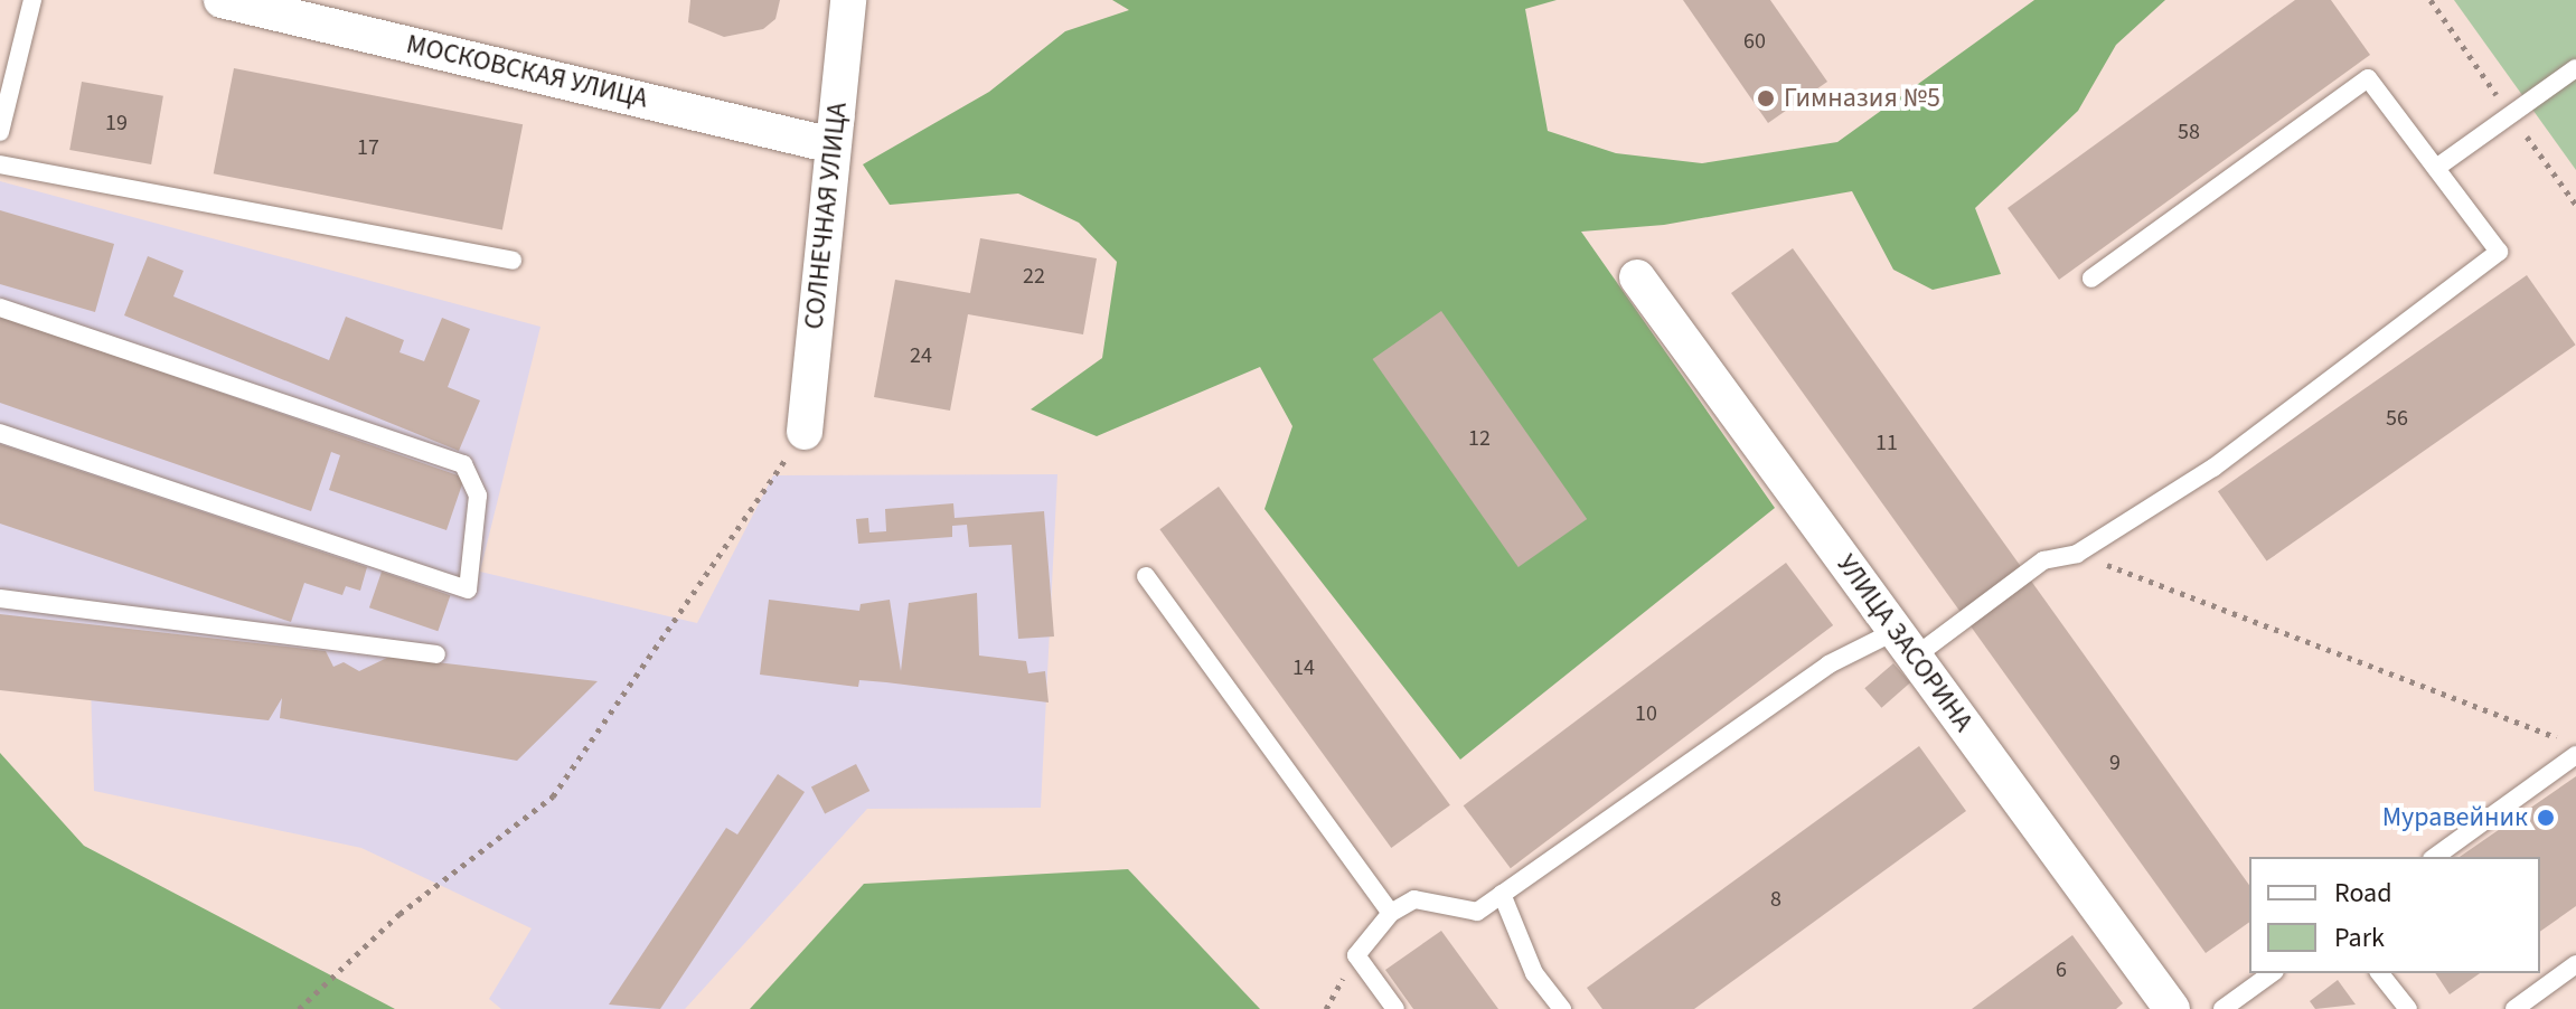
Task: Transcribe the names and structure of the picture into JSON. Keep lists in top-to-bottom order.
{
  "streets": {
    "street": ["МОСКОВСКАЯ УЛИЦА", "СОЛНЕЧНАЯ УЛИЦА", "УЛИЦА ЗАСОРИНА"]
  },
  "crossings": [
    ["МОСКОВСКАЯ УЛИЦА", "СОЛНЕЧНАЯ УЛИЦА"]
  ],
  "places": ["Гимназия №5", "Муравейник"],
  "house_numbers": [
    "60",
    "19",
    "58",
    "17",
    "22",
    "24",
    "56",
    "12",
    "11",
    "14",
    "10",
    "9",
    "8",
    "6"
  ],
  "legend": ["Road", "Park"]
}
